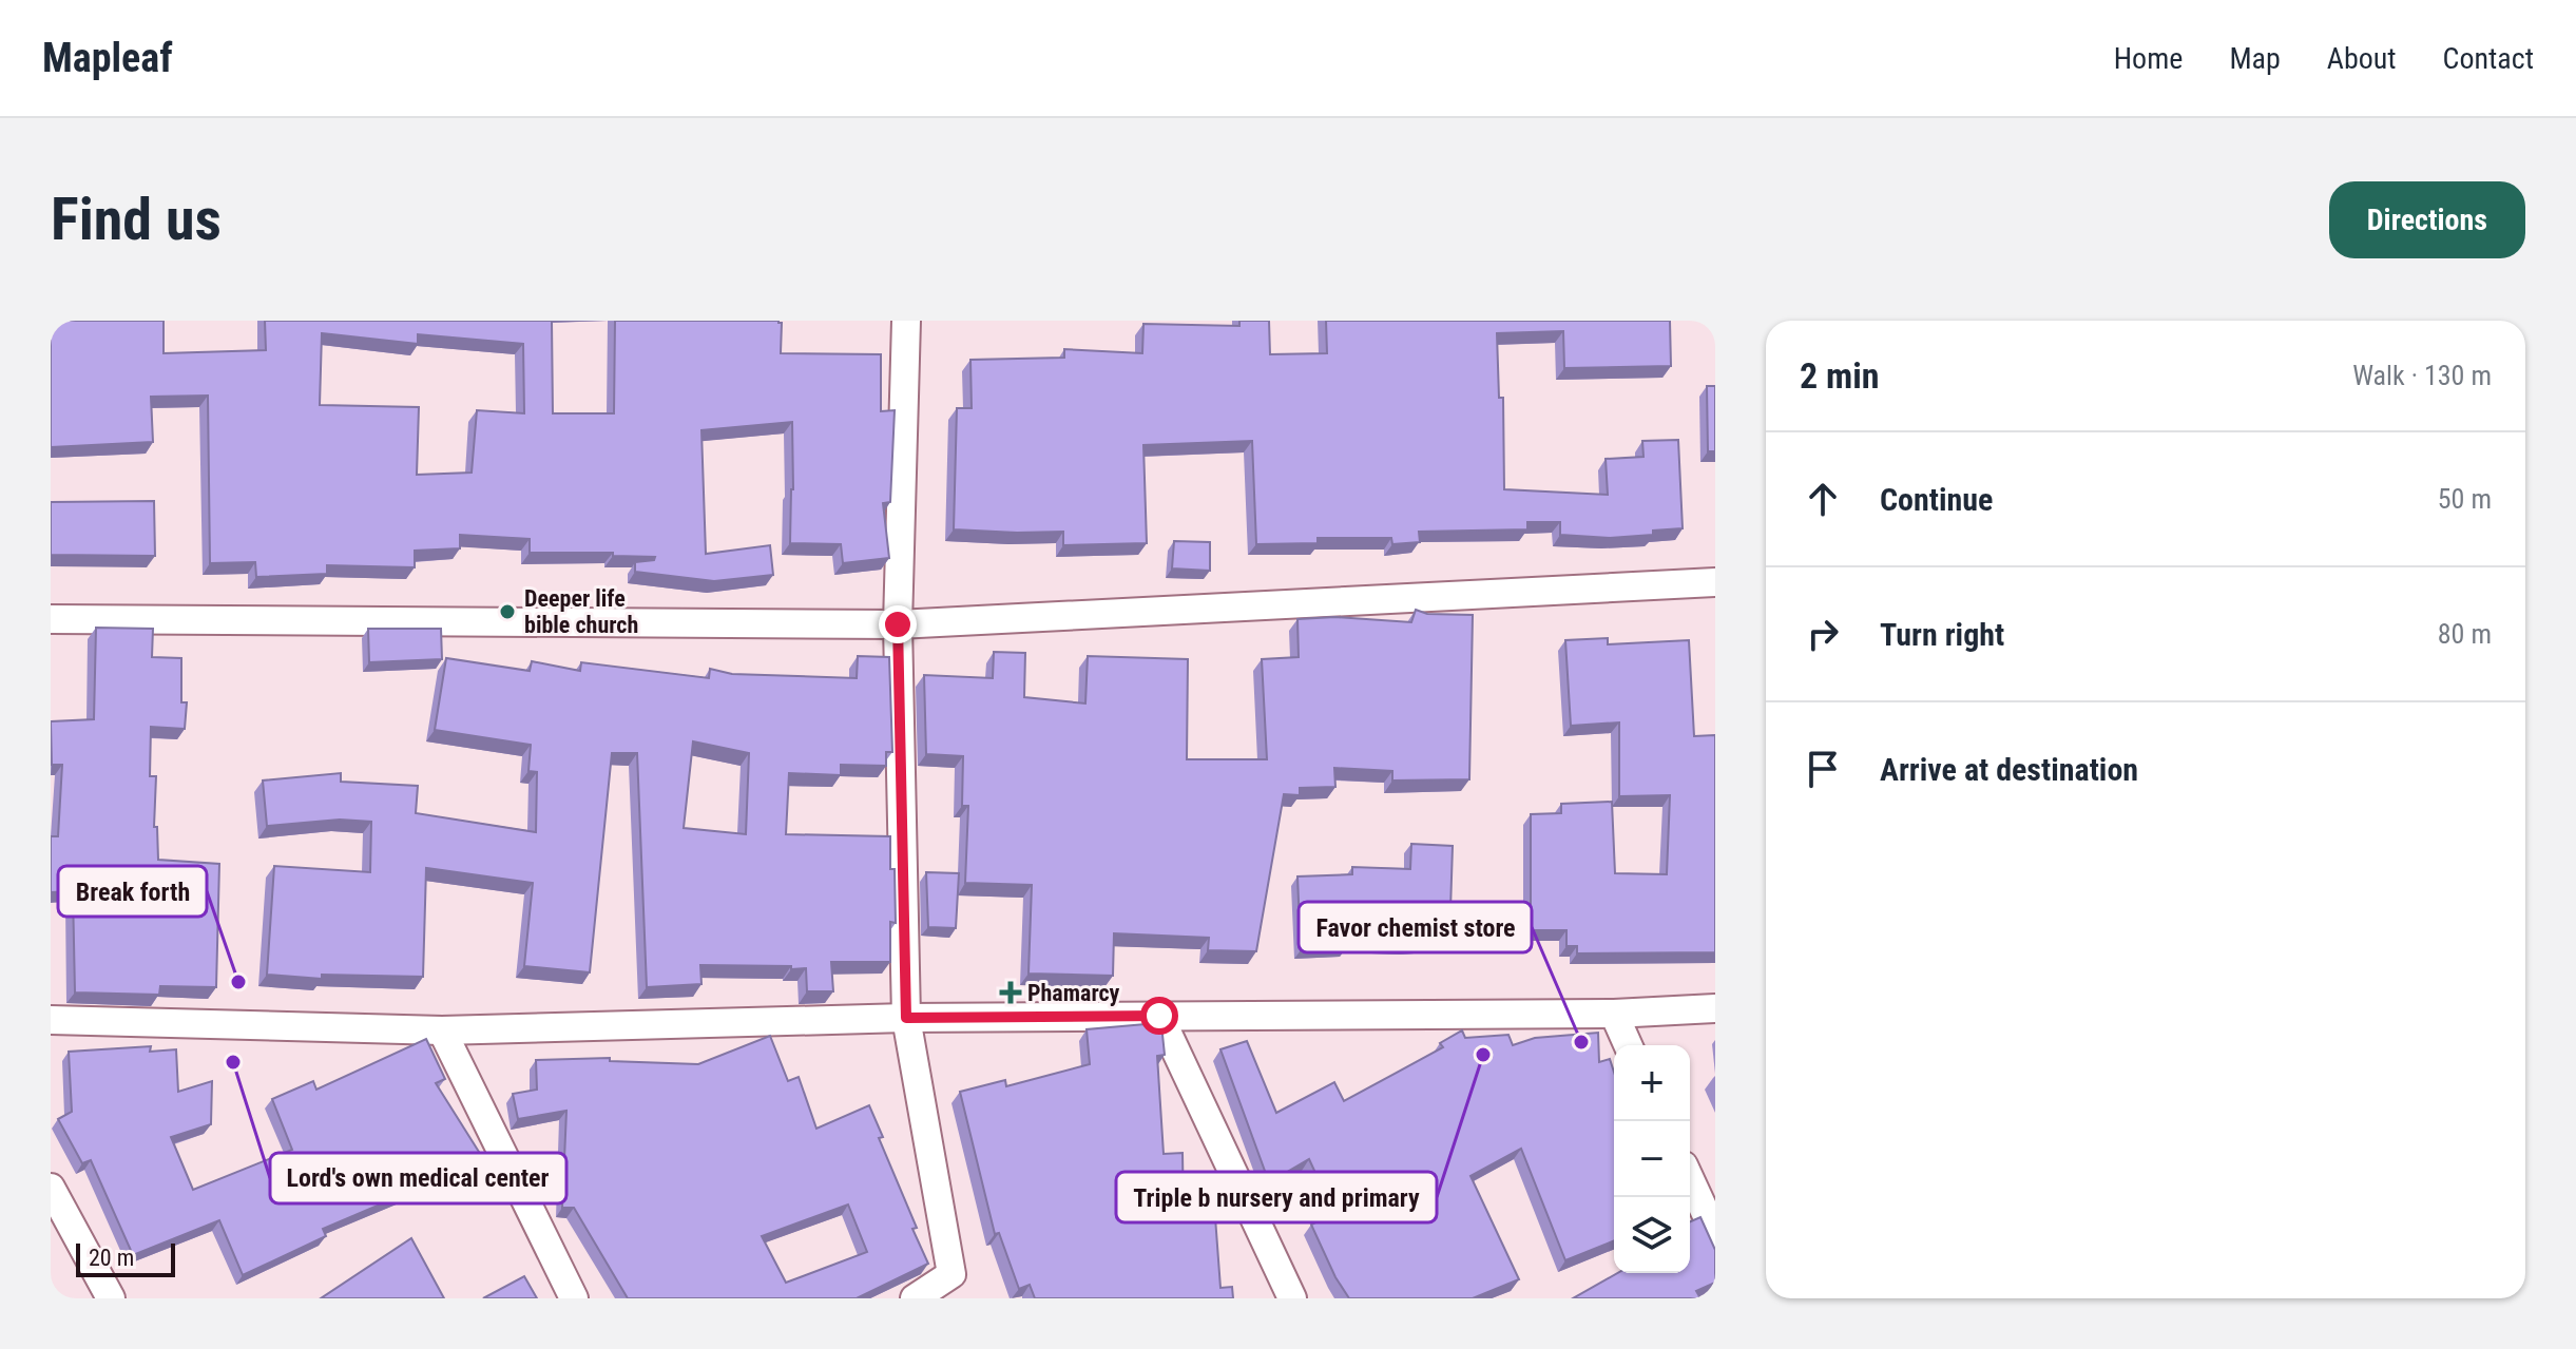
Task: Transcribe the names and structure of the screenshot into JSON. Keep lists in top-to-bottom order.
{
  "places": {
    "other": [
      "Deeper life bible church",
      "Break forth",
      "Favor chemist store",
      "Triple b nursery and primary",
      "Lord's own medical center"
    ],
    "health": ["Phamarcy"]
  },
  "scale_bar": "20 m",
  "page": {
    "header": "Mapleaf",
    "nav": [
      "Home",
      "Map",
      "About",
      "Contact"
    ],
    "buttons": "Directions",
    "title": "Find us",
    "heading": ["2 min", "Walk · 130 m"],
    "list": [
      ["Continue", "50 m"],
      ["Turn right", "80 m"],
      "Arrive at destination"
    ],
    "map_buttons": ["+", "−"],
    "scale": "20 m"
  }
}
